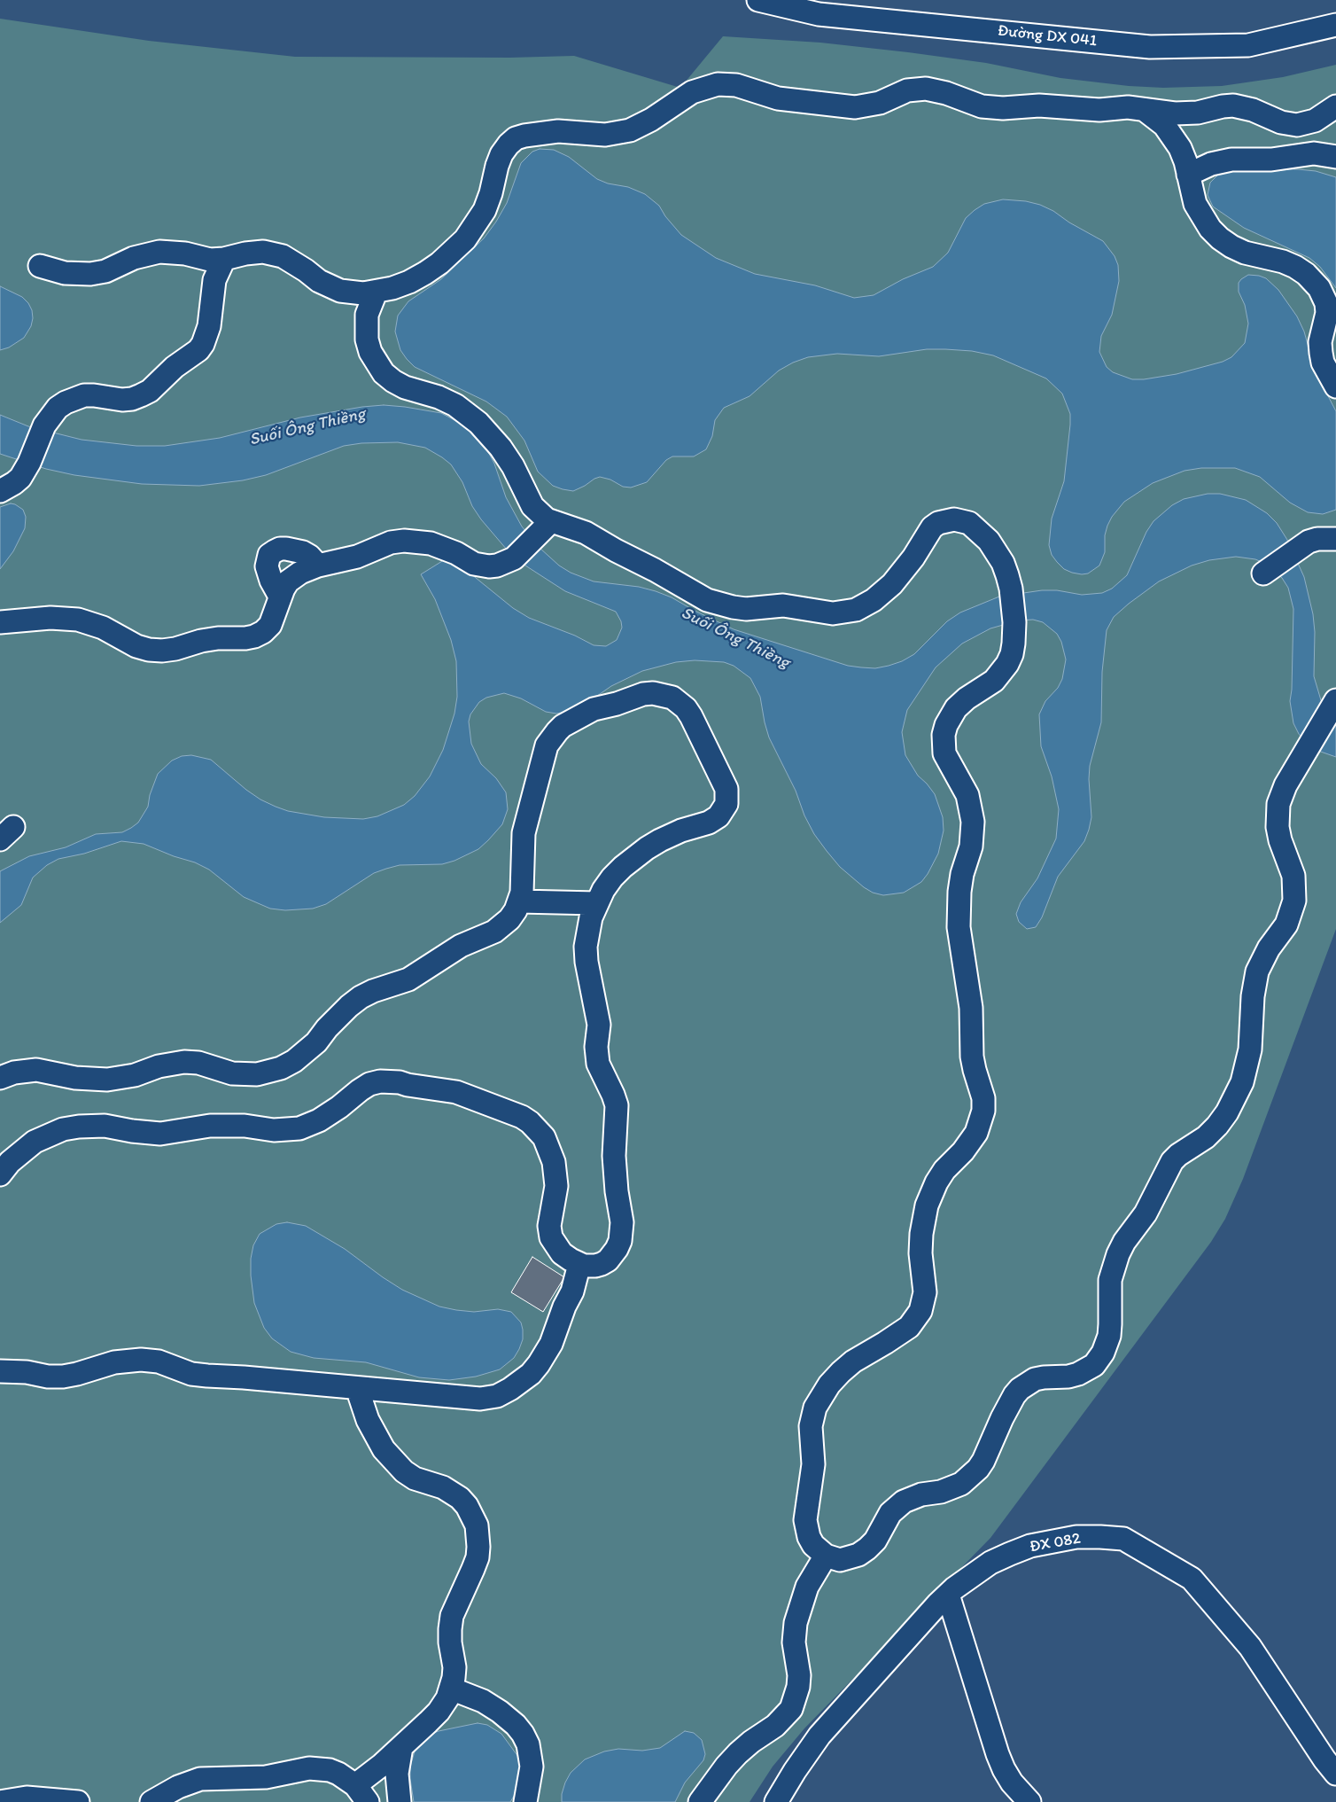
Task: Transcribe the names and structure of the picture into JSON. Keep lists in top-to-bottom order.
{
  "streets": {
    "street": ["Đường DX 041", "ĐX 082"]
  },
  "water": ["Suối Ông Thiềng"]
}
